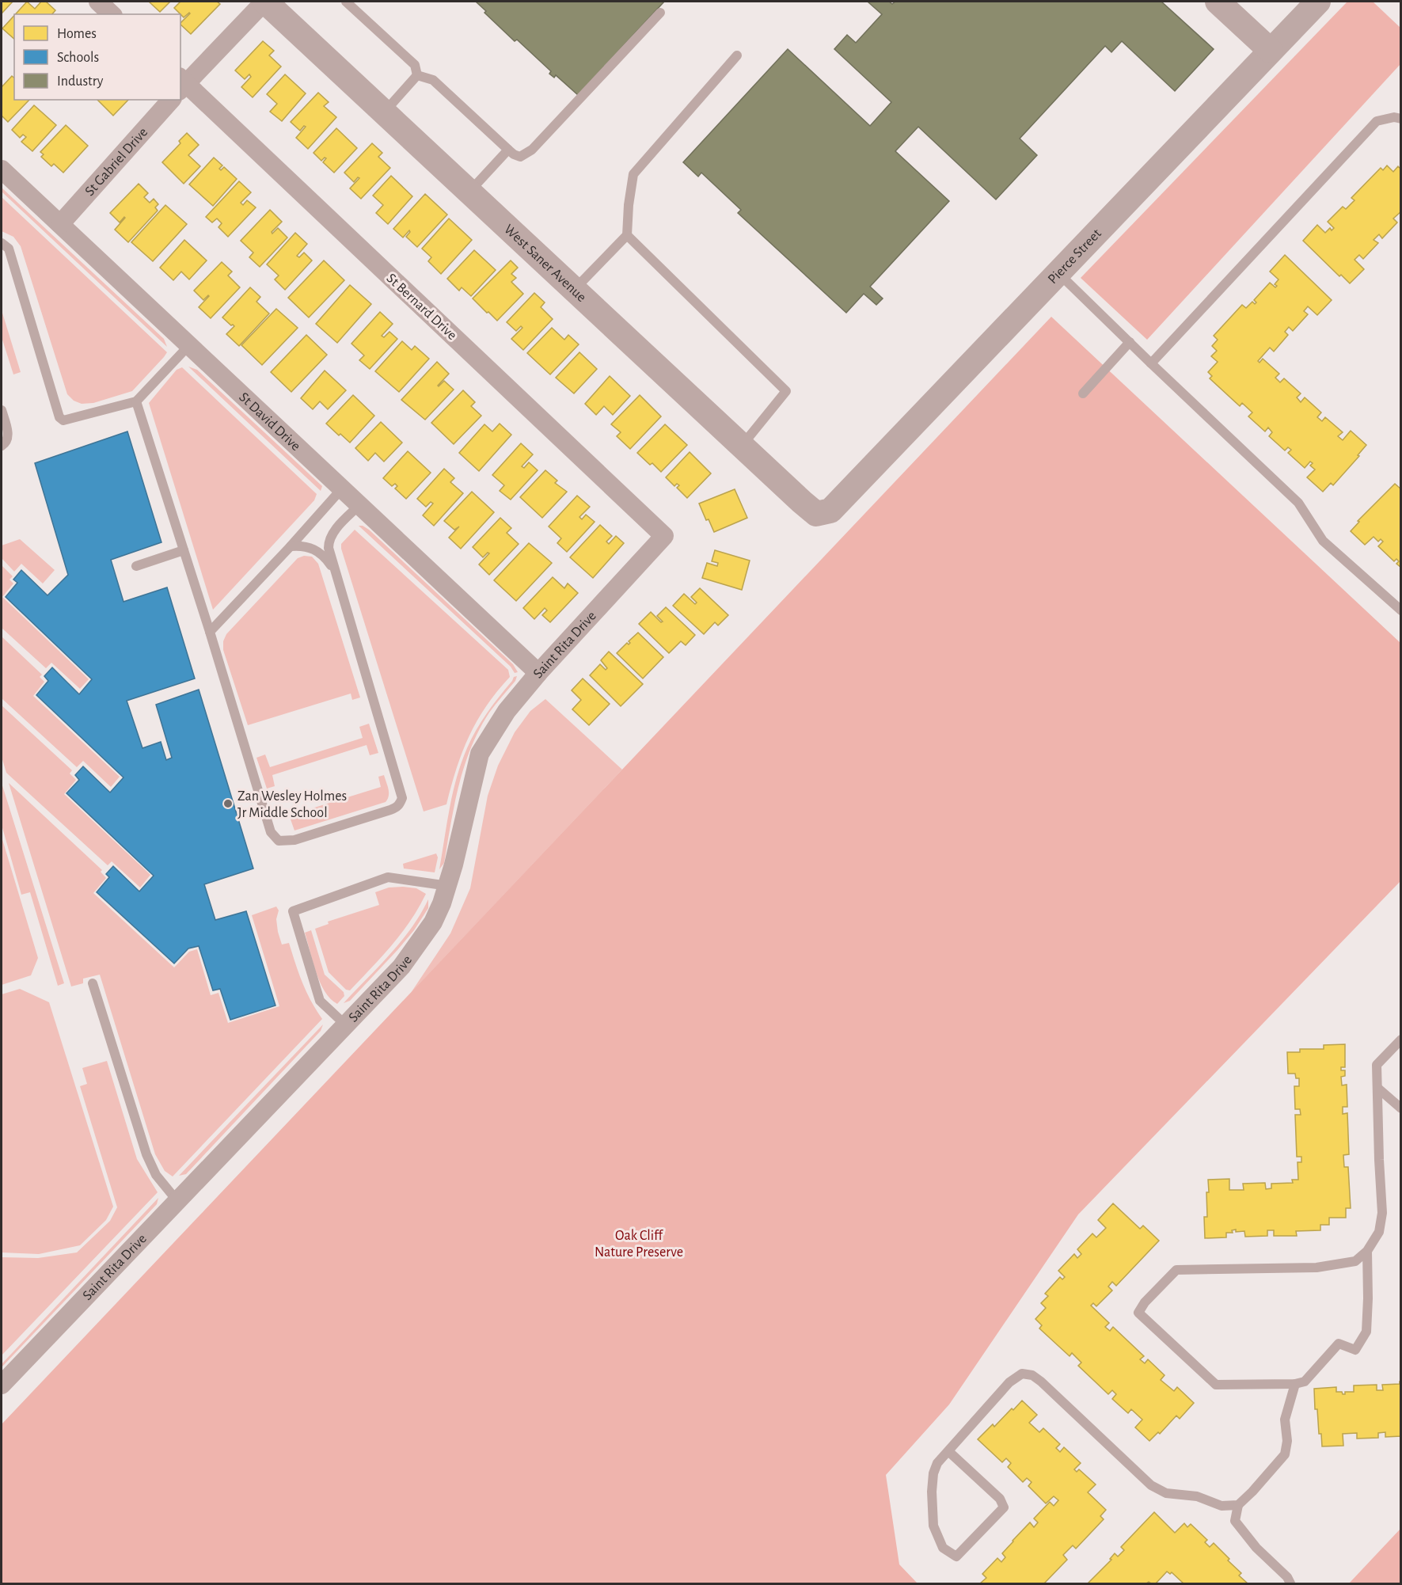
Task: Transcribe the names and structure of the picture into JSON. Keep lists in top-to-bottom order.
{
  "streets": {
    "street": [
      "St Gabriel Drive",
      "Pierce Street",
      "West Saner Avenue",
      "St Bernard Drive",
      "St David Drive",
      "Saint Rita Drive"
    ]
  },
  "crossings": [
    ["St Gabriel Drive", "St David Drive"],
    ["Pierce Street", "West Saner Avenue"],
    ["St Bernard Drive", "Saint Rita Drive"],
    ["St David Drive", "Saint Rita Drive"]
  ],
  "parks": ["Oak Cliff Nature Preserve"],
  "places": ["Zan Wesley Holmes Jr Middle School"],
  "legend": ["Homes", "Schools", "Industry"]
}
